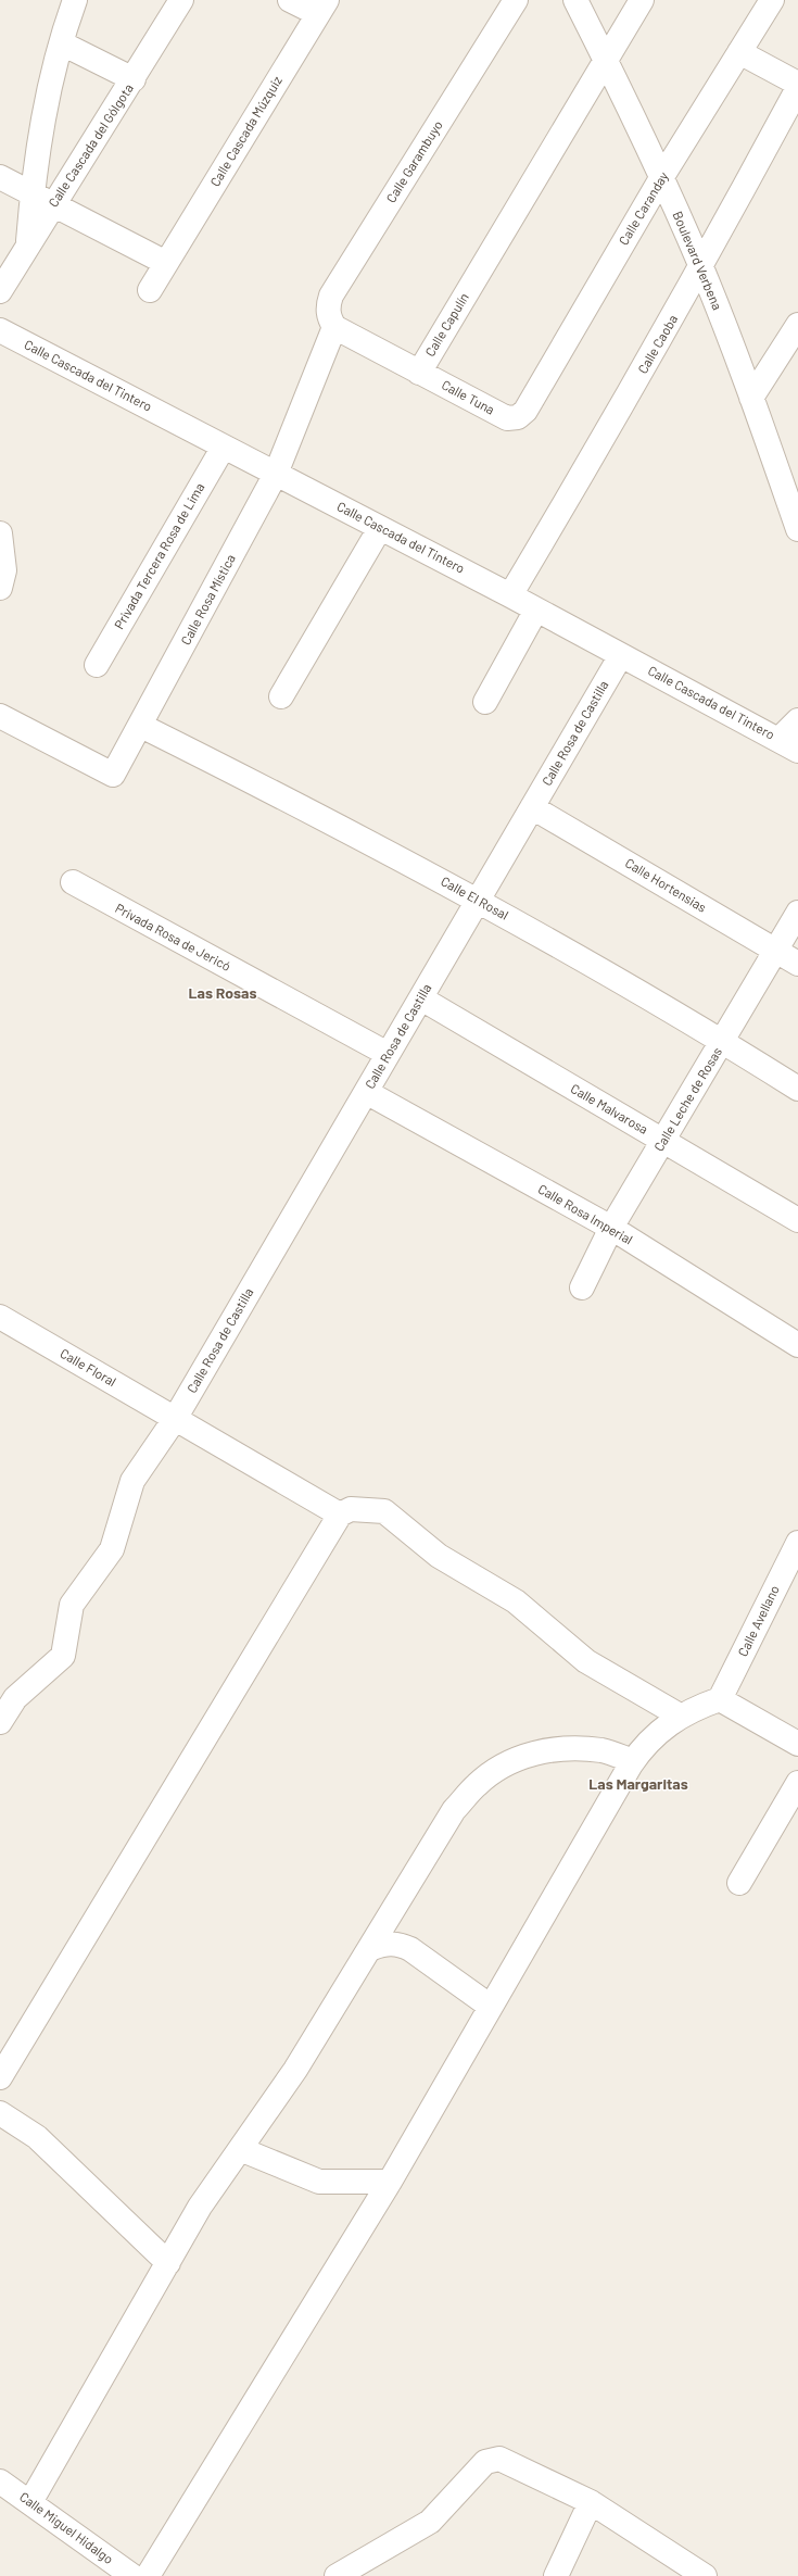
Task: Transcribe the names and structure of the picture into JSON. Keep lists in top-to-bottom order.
{
  "streets": {
    "street": [
      "Calle Cascada Múzquiz",
      "Calle Cascada del Gólgota",
      "Calle Garambuyo",
      "Calle Caranday",
      "Boulevard Verbena",
      "Calle Capulín",
      "Calle Caoba",
      "Calle Cascada del Tintero",
      "Calle Tuna",
      "Privada Tercera Rosa de Lima",
      "Calle Rosa Mística",
      "Calle Rosa de Castilla",
      "Calle Hortensias",
      "Calle El Rosal",
      "Privada Rosa de Jericó",
      "Calle Leche de Rosas",
      "Calle Malvarosa",
      "Calle Rosa Imperial",
      "Calle Floral",
      "Calle Avellano",
      "Calle Miguel Hidalgo"
    ]
  },
  "crossings": [
    ["Calle Garambuyo", "Calle Capulín"],
    ["Calle Caranday", "Boulevard Verbena"],
    ["Calle Caranday", "Calle Tuna"],
    ["Boulevard Verbena", "Calle Capulín"],
    ["Boulevard Verbena", "Calle Caoba"],
    ["Calle Capulín", "Calle Tuna"],
    ["Calle Caoba", "Calle Cascada del Tintero"],
    ["Calle Cascada del Tintero", "Privada Tercera Rosa de Lima"],
    ["Calle Cascada del Tintero", "Calle Rosa Mística"],
    ["Calle Cascada del Tintero", "Calle Rosa de Castilla"],
    ["Calle Rosa Mística", "Calle El Rosal"],
    ["Calle Rosa de Castilla", "Calle Hortensias"],
    ["Calle Rosa de Castilla", "Calle El Rosal"],
    ["Calle Rosa de Castilla", "Privada Rosa de Jericó"],
    ["Calle Rosa de Castilla", "Calle Malvarosa"],
    ["Calle Rosa de Castilla", "Calle Rosa Imperial"],
    ["Calle Rosa de Castilla", "Calle Floral"],
    ["Calle Hortensias", "Calle Leche de Rosas"],
    ["Calle El Rosal", "Calle Leche de Rosas"],
    ["Calle Leche de Rosas", "Calle Malvarosa"],
    ["Calle Leche de Rosas", "Calle Rosa Imperial"]
  ],
  "districts": ["Las Rosas", "Las Margaritas"]
}
